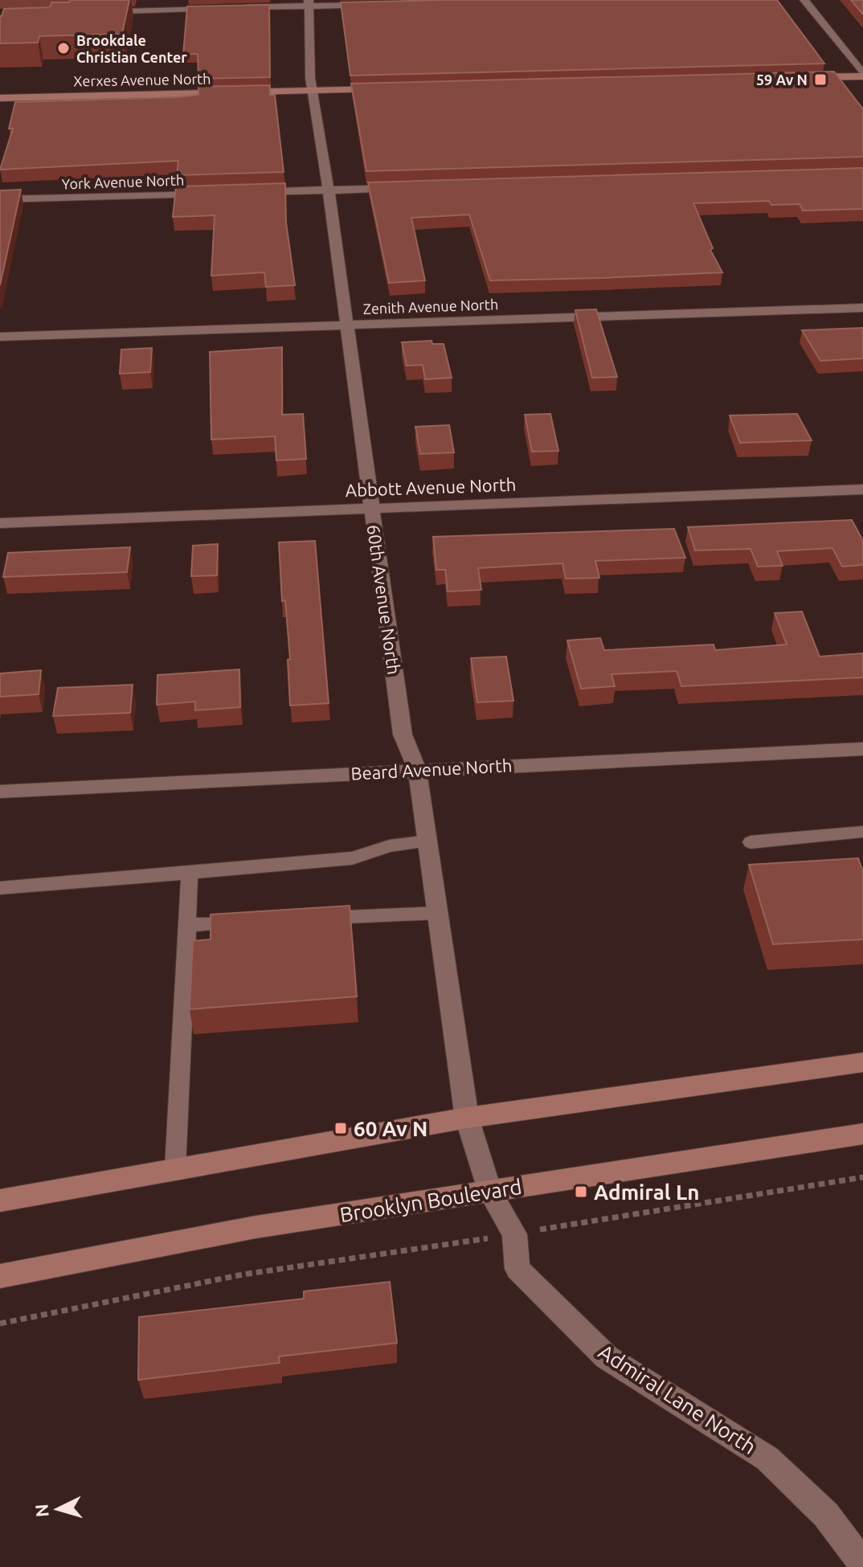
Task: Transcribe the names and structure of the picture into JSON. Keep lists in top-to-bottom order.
{
  "streets": {
    "main road": ["Xerxes Avenue North", "Brooklyn Boulevard"],
    "street": [
      "York Avenue North",
      "Zenith Avenue North",
      "Abbott Avenue North",
      "60th Avenue North",
      "Beard Avenue North",
      "Admiral Lane North"
    ]
  },
  "crossings": [
    ["Xerxes Avenue North", "60th Avenue North"],
    ["Zenith Avenue North", "60th Avenue North"],
    ["Abbott Avenue North", "60th Avenue North"],
    ["60th Avenue North", "Beard Avenue North"],
    ["60th Avenue North", "Brooklyn Boulevard"],
    ["60th Avenue North", "Admiral Lane North"],
    ["Brooklyn Boulevard", "Admiral Lane North"]
  ],
  "places": {
    "other": ["Brookdale Christian Center"],
    "transit": ["59 Av N", "60 Av N", "Admiral Ln"]
  },
  "north": "left"
}
